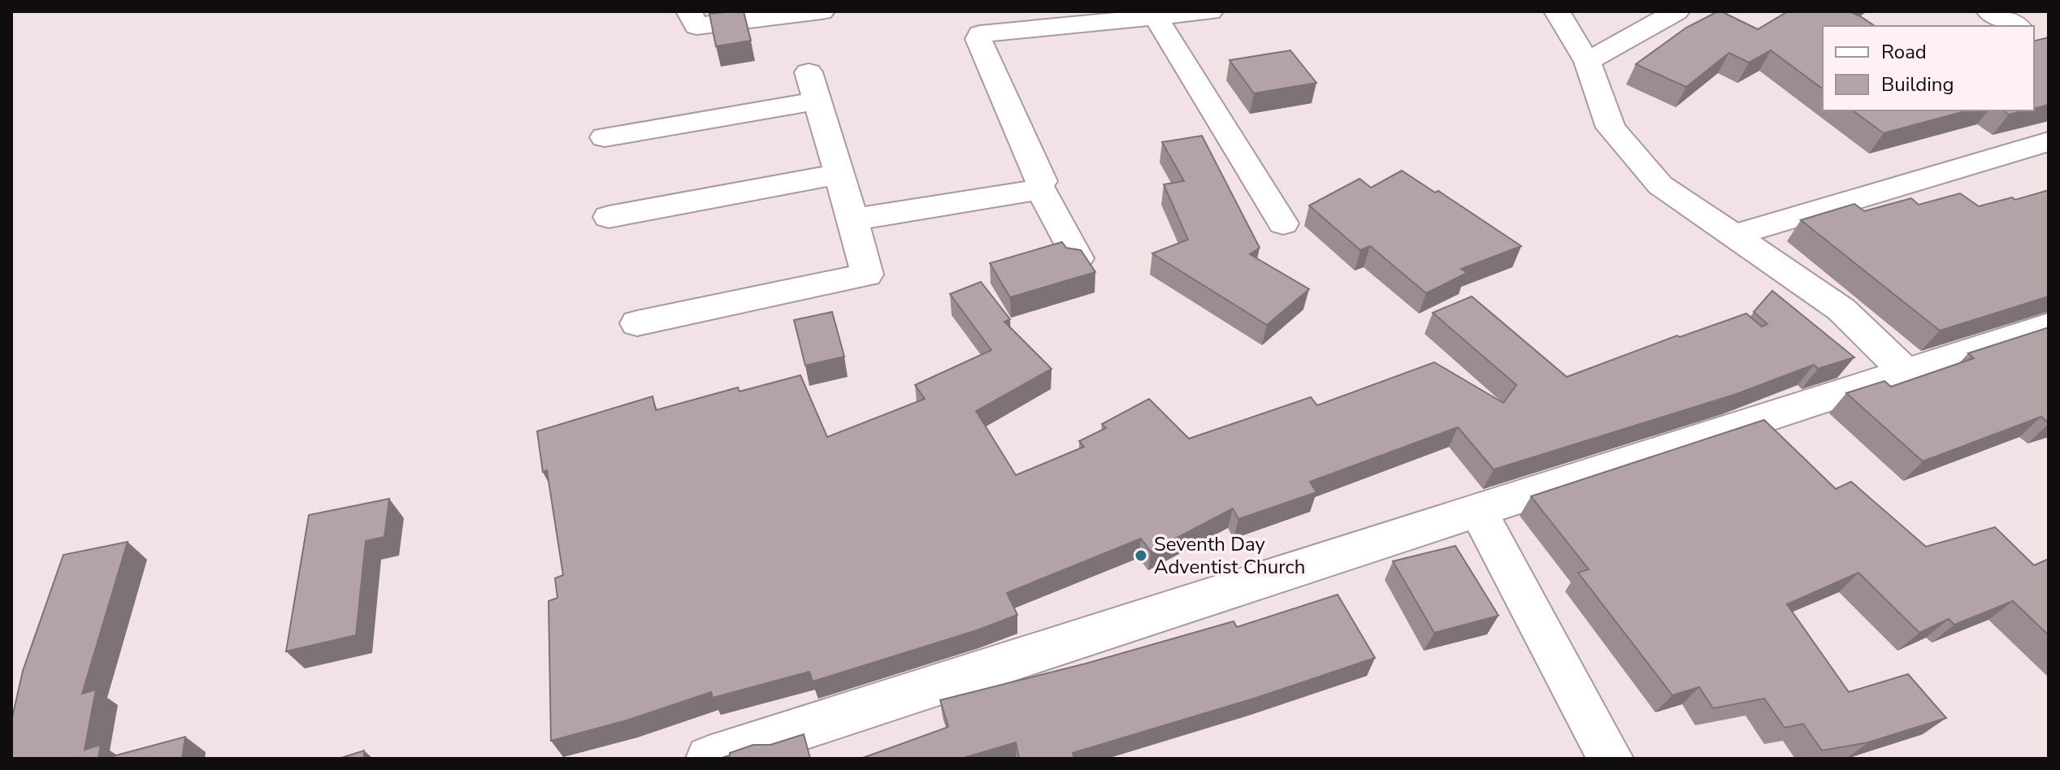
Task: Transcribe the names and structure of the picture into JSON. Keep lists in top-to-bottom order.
{
  "places": ["Seventh Day Adventist Church"],
  "legend": ["Road", "Building"]
}
